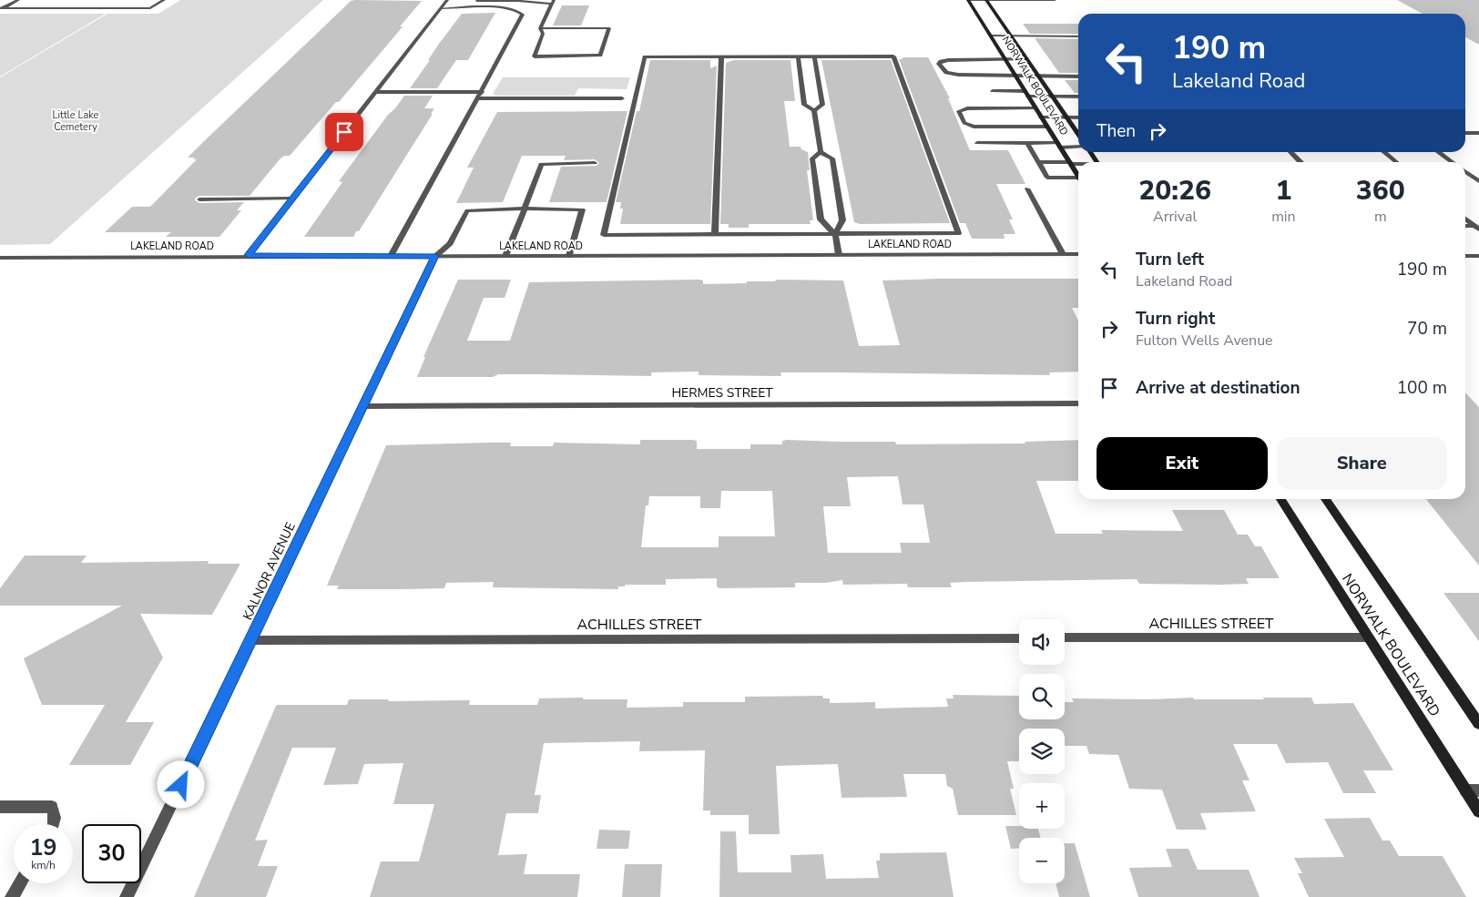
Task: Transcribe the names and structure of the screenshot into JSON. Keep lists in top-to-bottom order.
{
  "streets": {
    "main road": ["NORWALK BOULEVARD"],
    "street": [
      "LAKELAND ROAD",
      "HERMES STREET",
      "KALNOR AVENUE",
      "ACHILLES STREET"
    ]
  },
  "crossings": [
    ["NORWALK BOULEVARD", "ACHILLES STREET"],
    ["LAKELAND ROAD", "KALNOR AVENUE"],
    ["HERMES STREET", "KALNOR AVENUE"],
    ["KALNOR AVENUE", "ACHILLES STREET"]
  ],
  "parks": ["Little Lake Cemetery"],
  "page": {
    "turn": ["190 m", "Lakeland Road"],
    "then": "Then",
    "eta": [
      "20:26",
      "Arrival",
      "1",
      "min",
      "360",
      "m"
    ],
    "list": [
      {
        "name": "Turn left",
        "note": "Lakeland Road",
        "value": "190 m"
      },
      {
        "name": "Turn right",
        "note": "Fulton Wells Avenue",
        "value": "70 m"
      },
      {
        "name": "Arrive at destination",
        "value": "100 m"
      }
    ],
    "buttons": ["Exit", "Share"],
    "map_buttons": ["+", "−"],
    "speed": "19 km/h",
    "limit": "30"
  }
}
